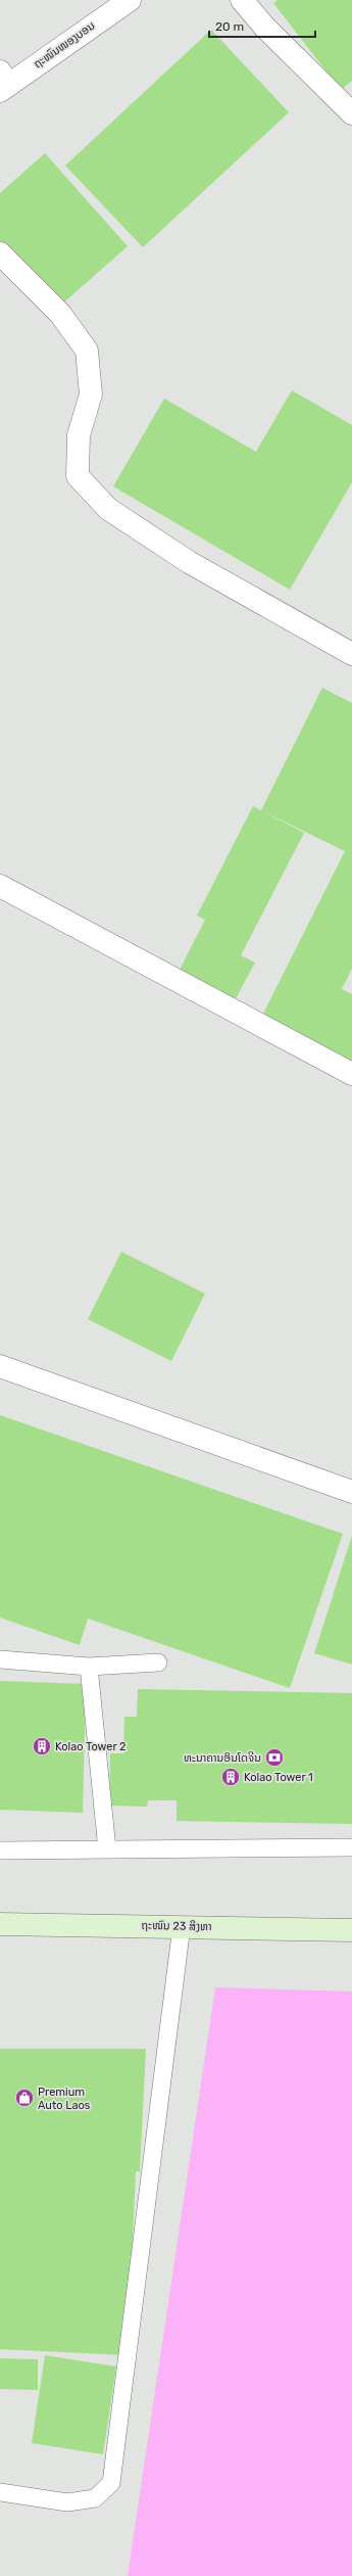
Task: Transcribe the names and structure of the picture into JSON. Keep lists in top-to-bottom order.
{
  "streets": {
    "main road": ["ຖະໜົນ 23 ສິງຫາ"],
    "street": ["ຖະໜົນໜອງບອນ"]
  },
  "places": {
    "building": ["Kolao Tower 2", "Kolao Tower 1"],
    "bank": ["ທະນາຄານອິນໂດຈີນ"],
    "shop": ["Premium Auto Laos"]
  },
  "scale_bar": "20 m"
}
